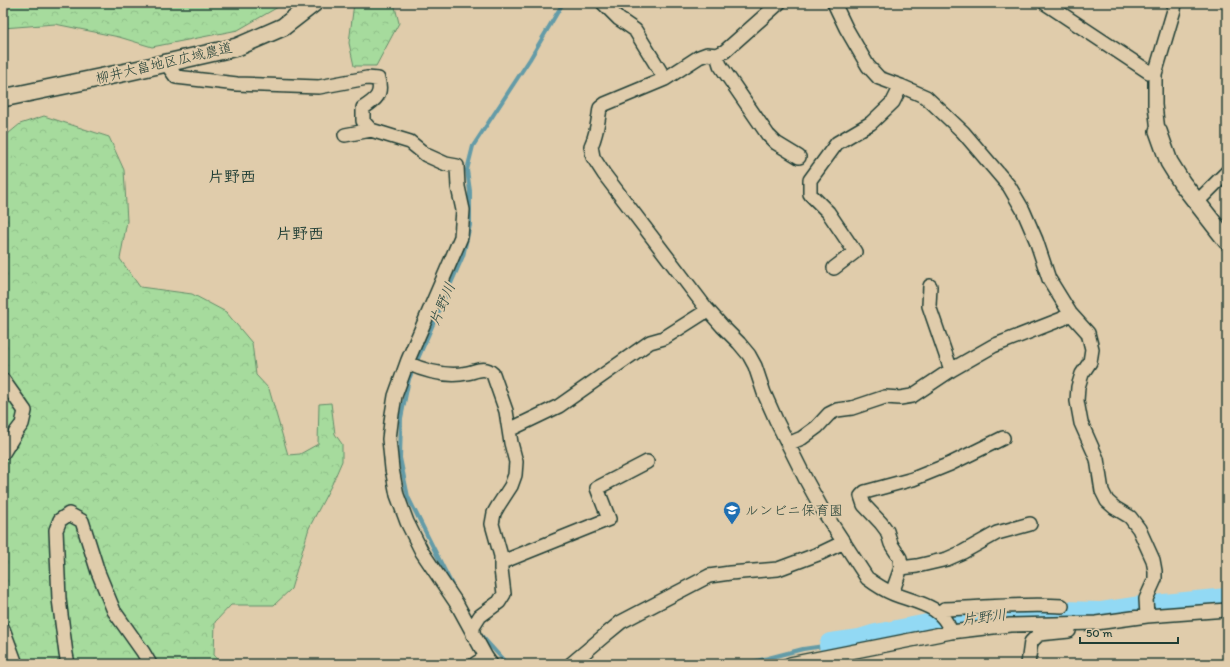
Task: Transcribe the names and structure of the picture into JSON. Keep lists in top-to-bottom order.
{
  "streets": {
    "street": ["柳井大畠地区広域農道"]
  },
  "districts": ["片野西", "片野西"],
  "water": ["片野川"],
  "places": {
    "school or university": ["ルンビニ保育園"]
  },
  "scale_bar": "50 m"
}
